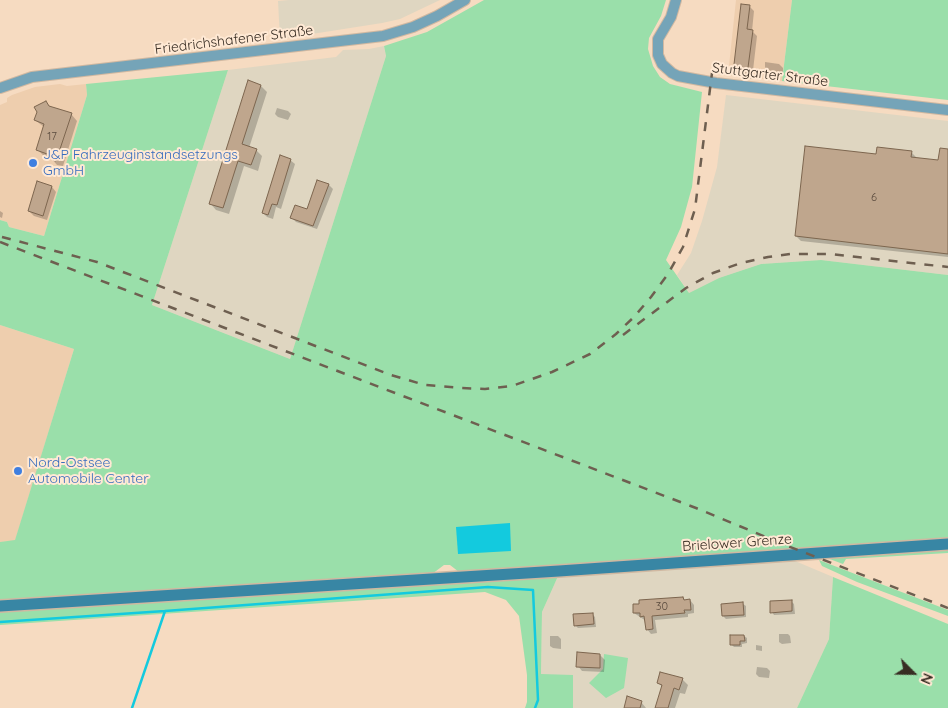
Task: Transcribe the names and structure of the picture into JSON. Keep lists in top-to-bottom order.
{
  "streets": {
    "main road": ["Brielower Grenze"],
    "street": ["Friedrichshafener Straße", "Stuttgarter Straße"]
  },
  "places": ["J&P Fahrzeuginstandsetzungs GmbH", "Nord-Ostsee Automobile Center"],
  "house_numbers": ["17", "6", "30"],
  "north": "bottom right"
}
